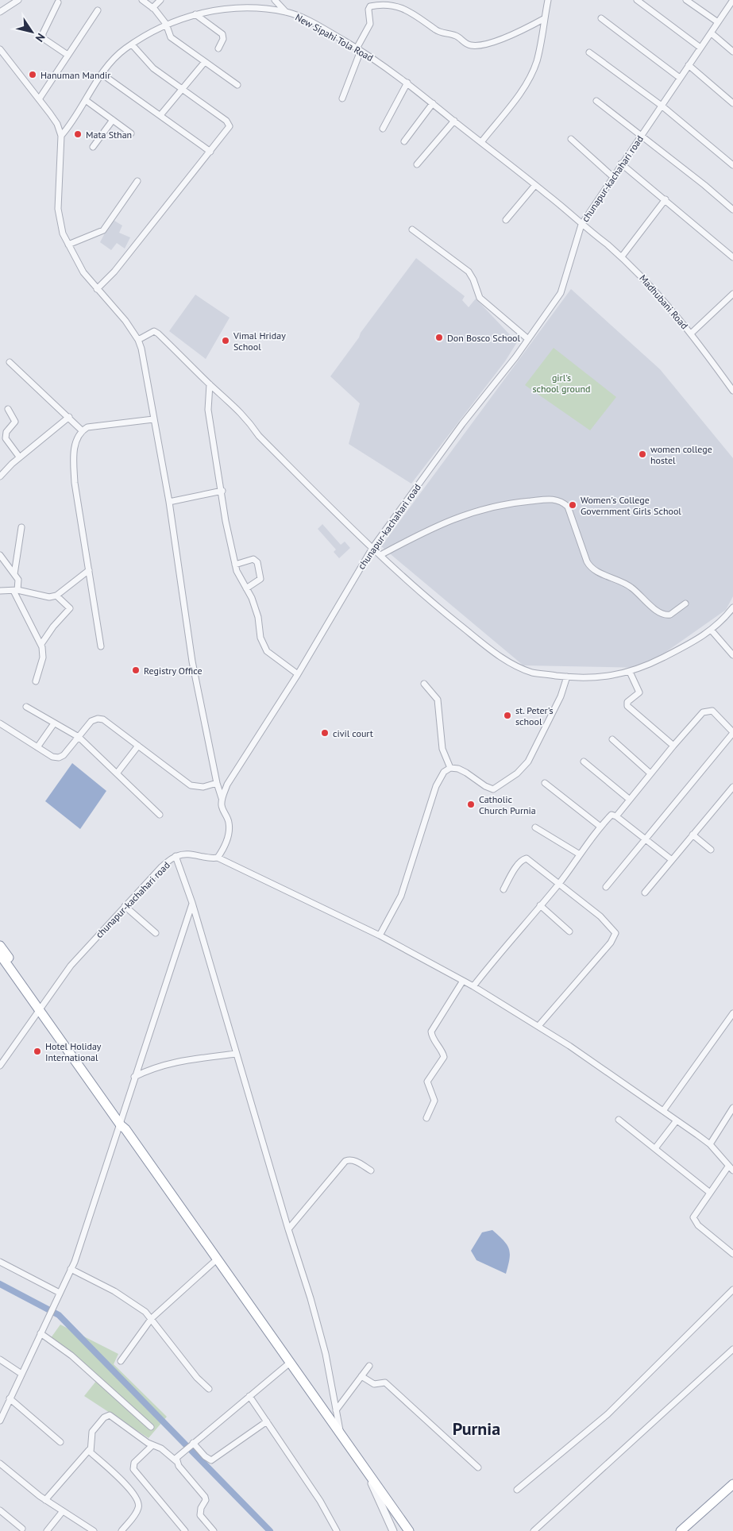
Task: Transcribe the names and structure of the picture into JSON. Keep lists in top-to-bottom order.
{
  "streets": {
    "street": ["New Sipahi Tola Road", "chunapur-kachahari road", "Madhubani Road"]
  },
  "crossings": [
    ["New Sipahi Tola Road", "chunapur-kachahari road"],
    ["New Sipahi Tola Road", "Madhubani Road"],
    ["chunapur-kachahari road", "Madhubani Road"]
  ],
  "districts": ["Purnia"],
  "parks": ["girl's school ground"],
  "places": [
    "Hanuman Mandir",
    "Mata Sthan",
    "Don Bosco School",
    "Vimal Hriday School",
    "women college hostel",
    "Women's College Government Girls School",
    "Registry Office",
    "st. Peter's school",
    "civil court",
    "Catholic Church Purnia",
    "Hotel Holiday International"
  ],
  "north": "bottom right"
}
